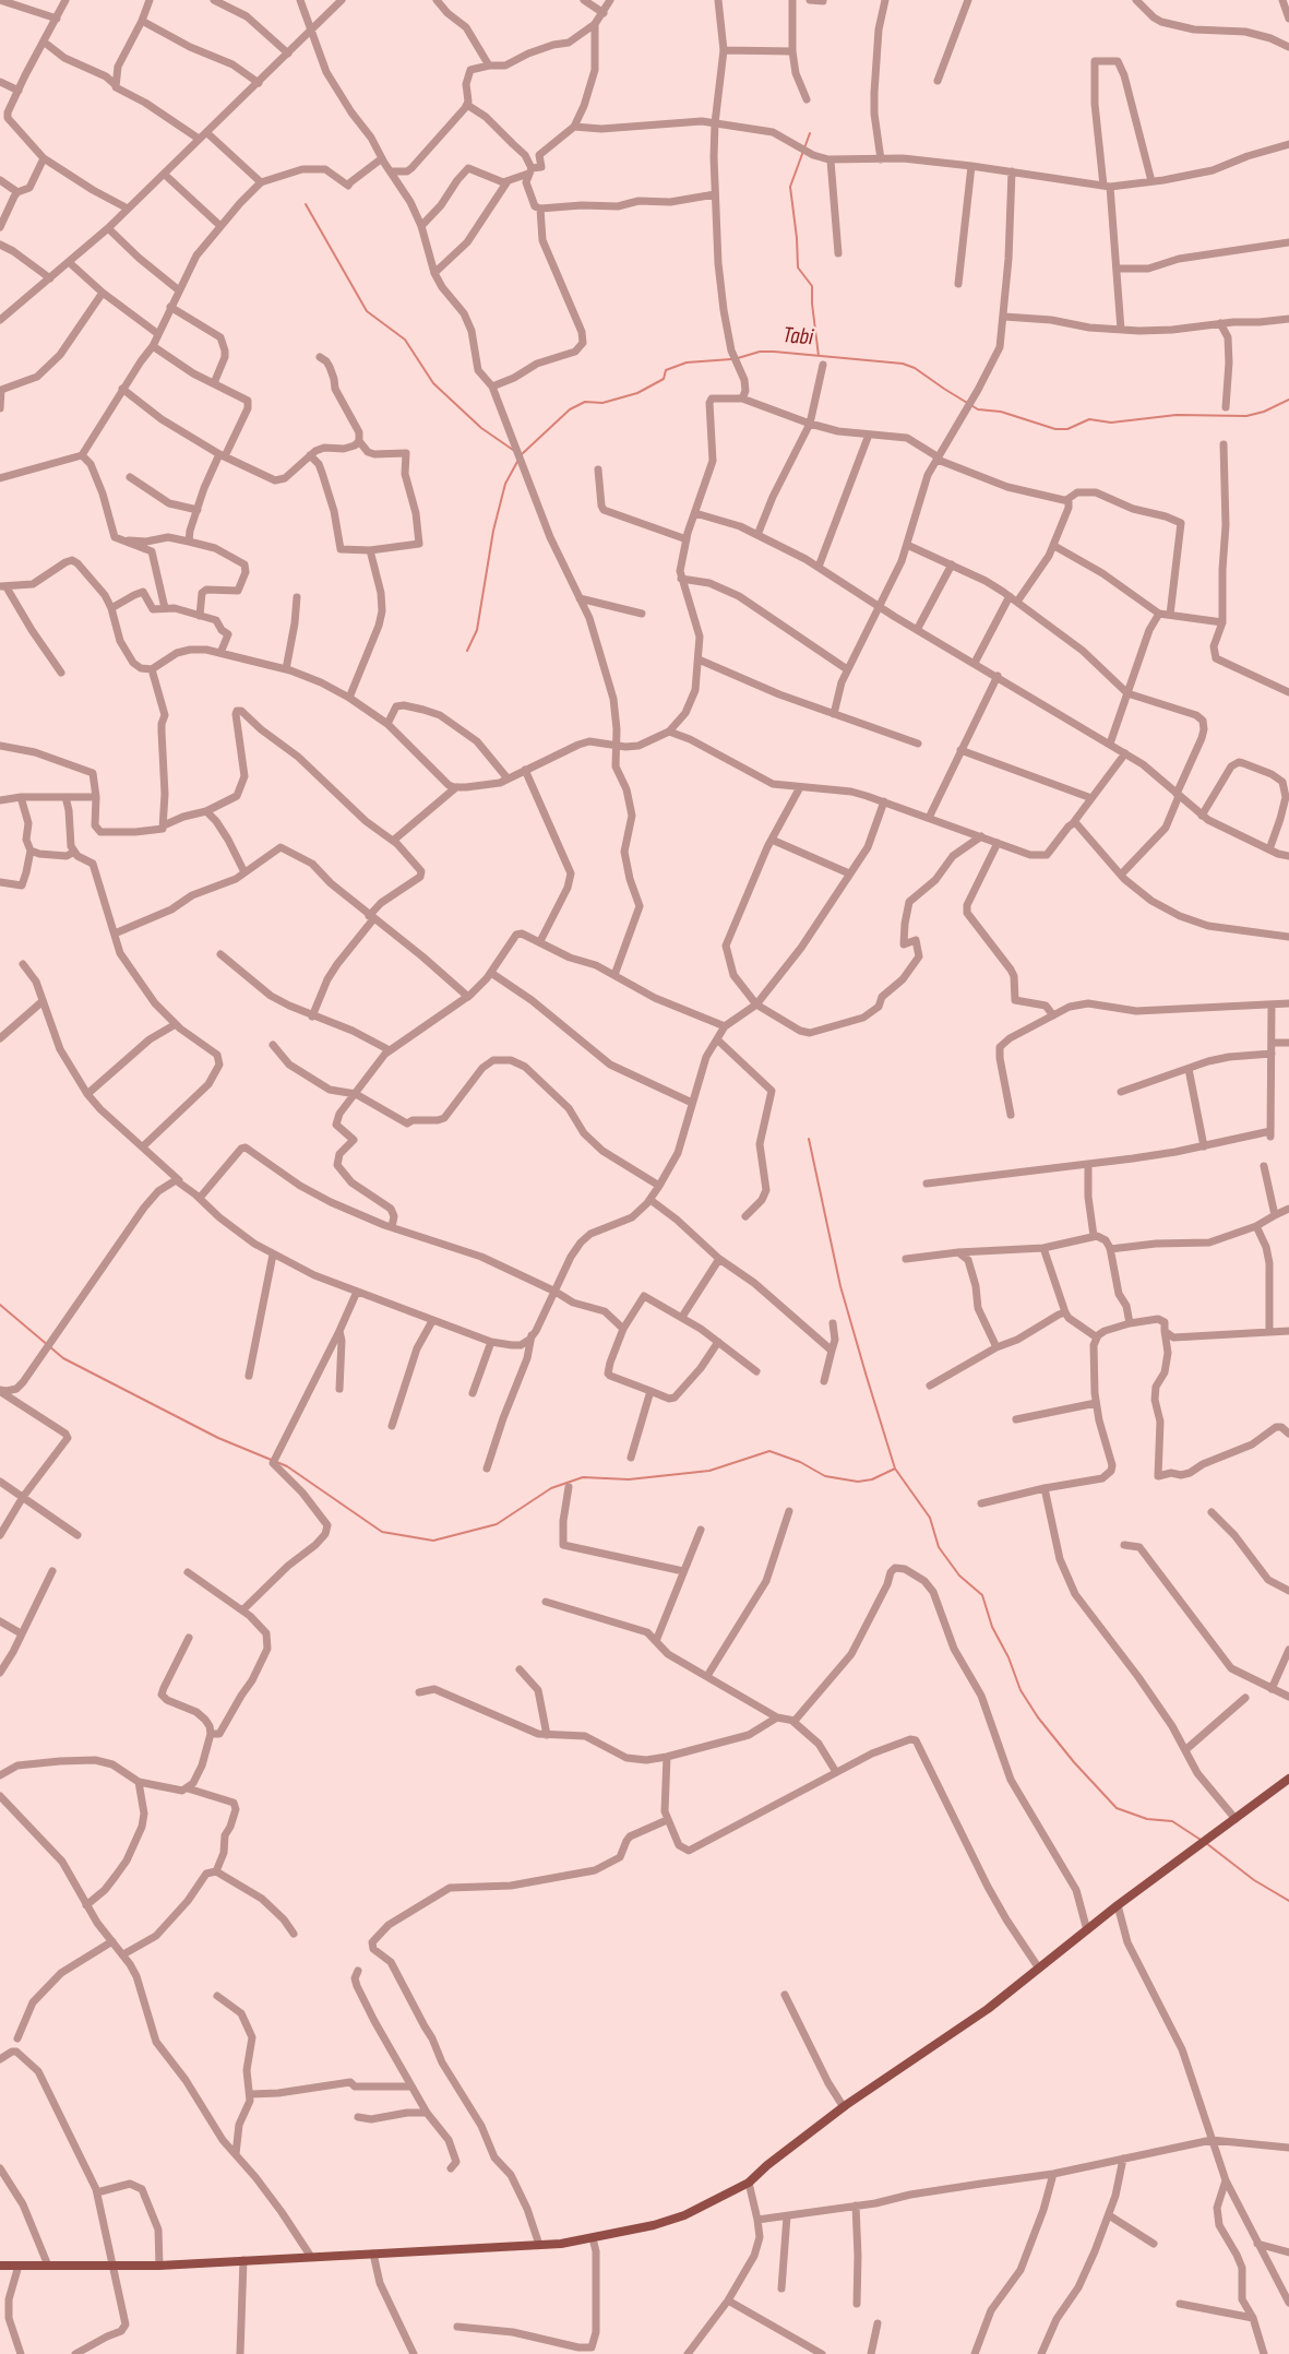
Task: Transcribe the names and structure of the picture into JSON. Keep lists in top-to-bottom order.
{
  "water": ["Tabi"]
}
